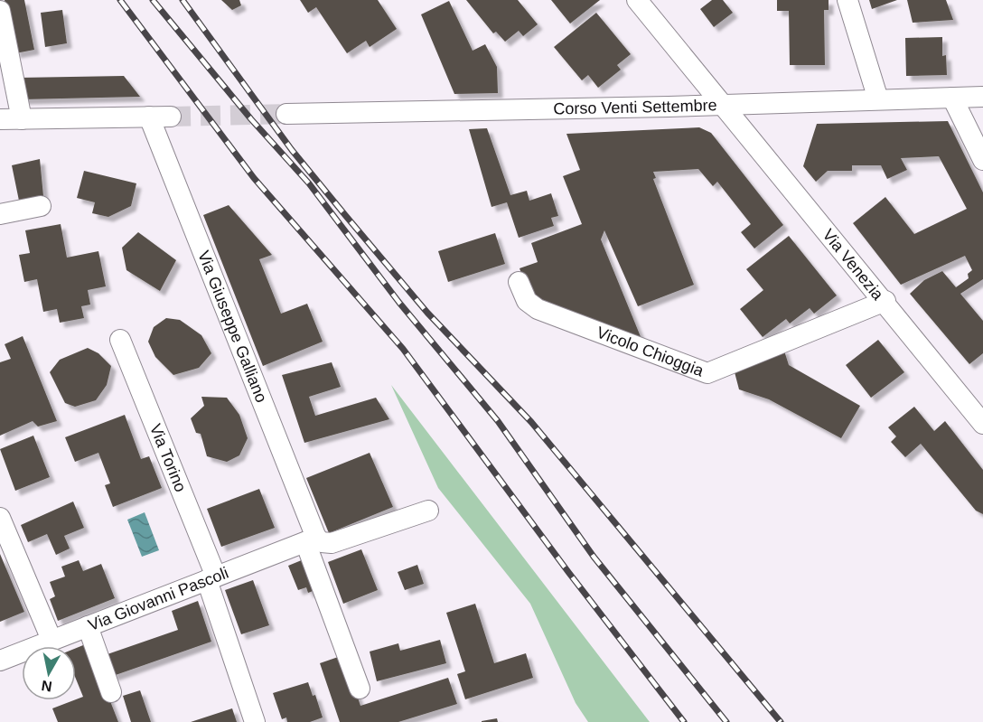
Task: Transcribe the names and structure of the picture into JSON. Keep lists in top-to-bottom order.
{
  "streets": {
    "street": [
      "Corso Venti Settembre",
      "Via Venezia",
      "Via Giuseppe Galliano",
      "Vicolo Chioggia",
      "Via Torino",
      "Via Giovanni Pascoli"
    ]
  },
  "crossings": [
    ["Corso Venti Settembre", "Via Venezia"],
    ["Via Venezia", "Vicolo Chioggia"],
    ["Via Giuseppe Galliano", "Via Giovanni Pascoli"],
    ["Via Torino", "Via Giovanni Pascoli"]
  ],
  "north": "bottom"
}
